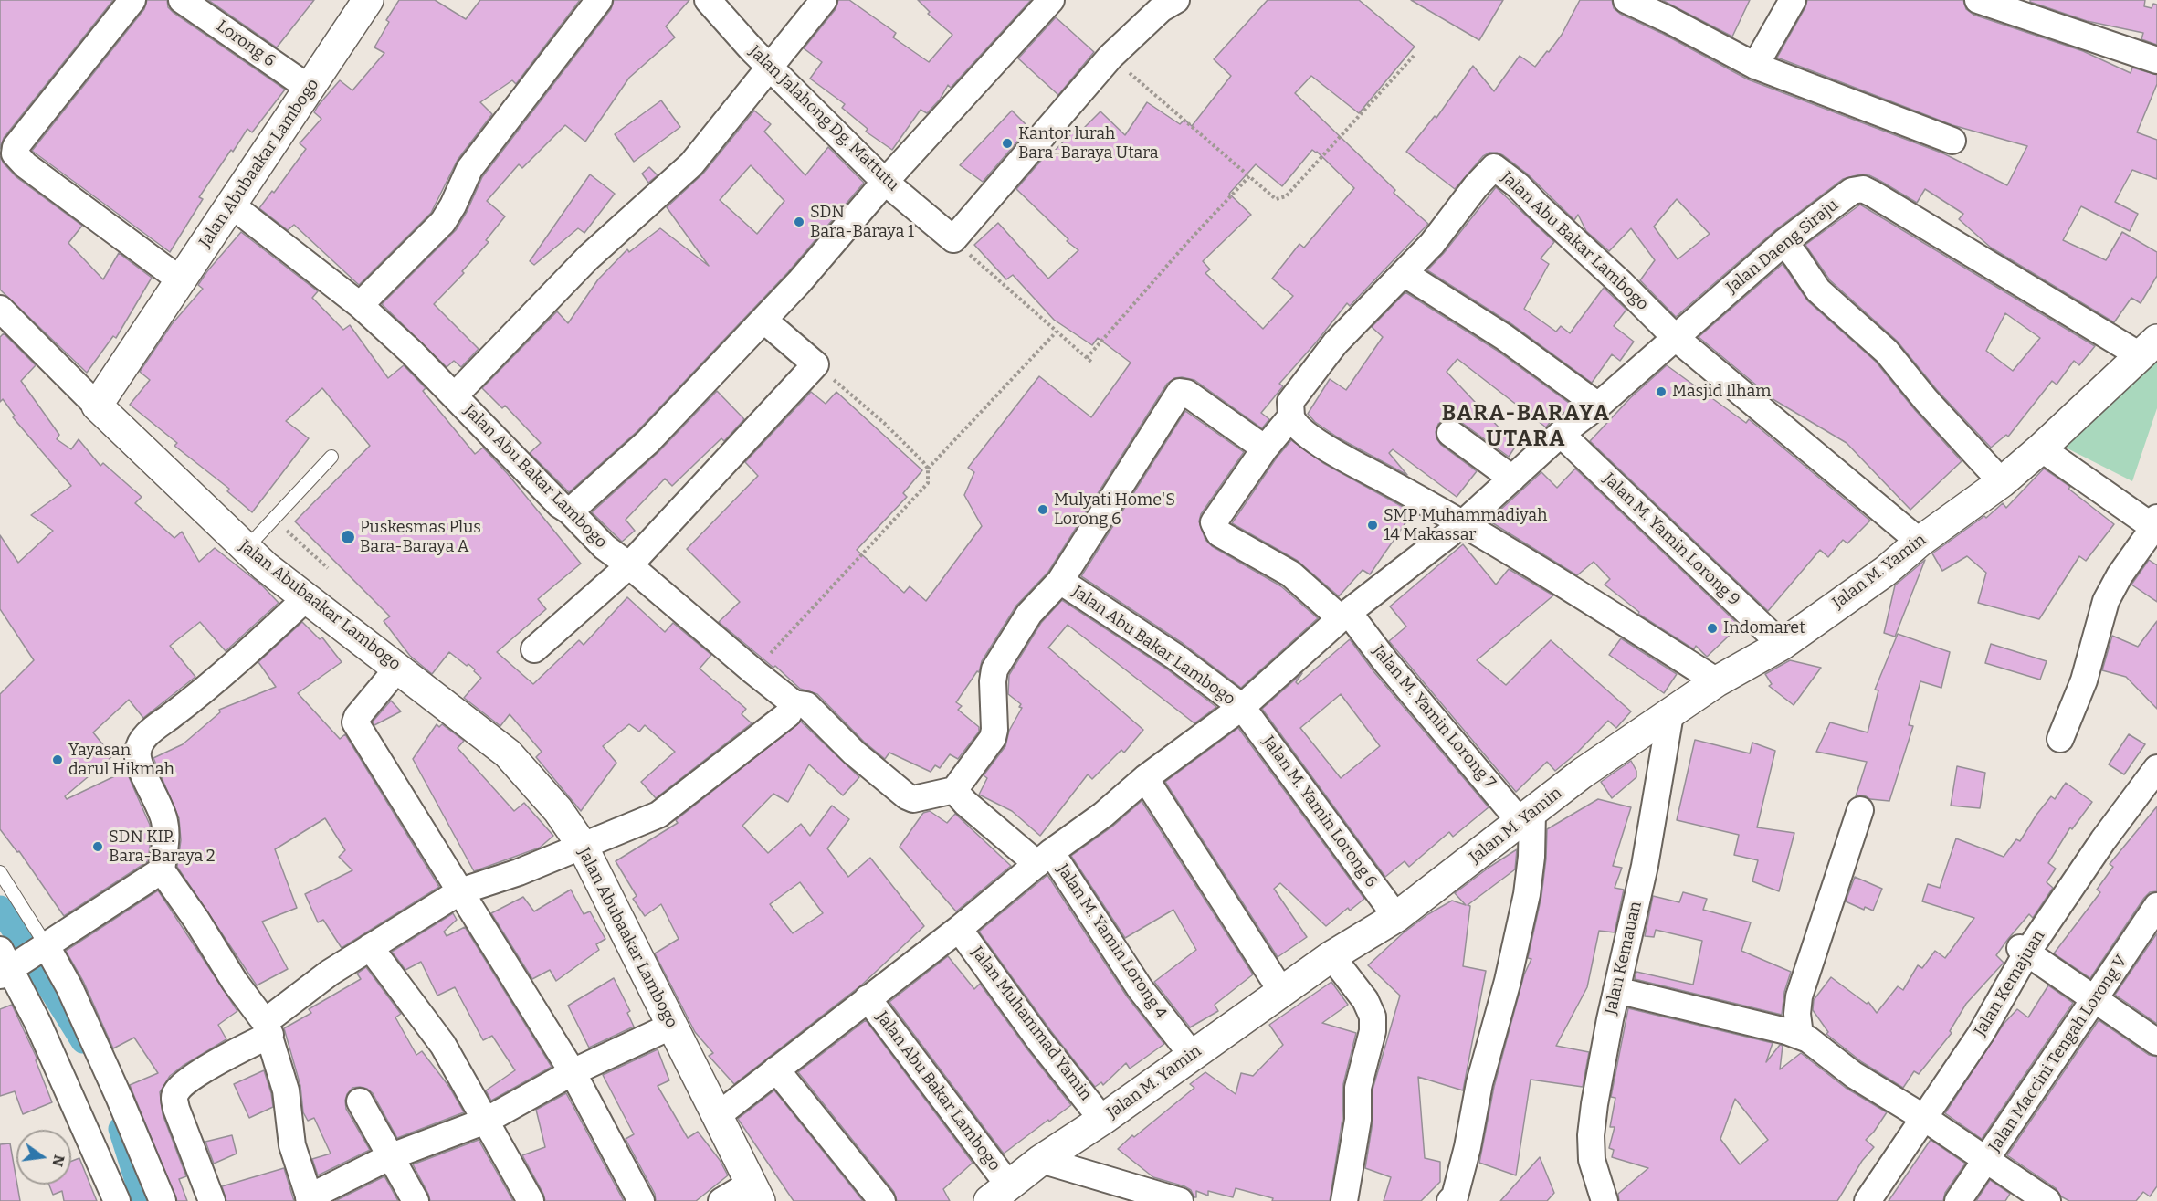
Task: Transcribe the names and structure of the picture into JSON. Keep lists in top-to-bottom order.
{
  "streets": {
    "street": [
      "Lorong 6",
      "Jalan Jalahong Dg. Mattutu",
      "Jalan Abubaakar Lambogo",
      "Jalan Abu Bakar Lambogo",
      "Jalan Daeng Siraju",
      "Jalan M. Yamin Lorong 9",
      "Jalan M. Yamin",
      "Jalan M. Yamin Lorong 7",
      "Jalan M. Yamin Lorong 6",
      "Jalan M. Yamin Lorong 4",
      "Jalan Kemauan",
      "Jalan Kemajuan",
      "Jalan Muhammad Yamin",
      "Jalan Maccini Tengah Lorong V"
    ]
  },
  "crossings": [
    ["Lorong 6", "Jalan Abubaakar Lambogo"],
    ["Jalan Abubaakar Lambogo", "Jalan Abu Bakar Lambogo"],
    ["Jalan Abubaakar Lambogo", "Jalan Daeng Siraju"],
    ["Jalan Abu Bakar Lambogo", "Jalan Daeng Siraju"],
    ["Jalan Abu Bakar Lambogo", "Jalan M. Yamin"],
    ["Jalan Abu Bakar Lambogo", "Jalan M. Yamin Lorong 6"],
    ["Jalan Daeng Siraju", "Jalan M. Yamin Lorong 9"],
    ["Jalan Daeng Siraju", "Jalan M. Yamin Lorong 7"],
    ["Jalan Daeng Siraju", "Jalan M. Yamin Lorong 6"],
    ["Jalan Daeng Siraju", "Jalan M. Yamin Lorong 4"],
    ["Jalan Daeng Siraju", "Jalan Muhammad Yamin"],
    ["Jalan M. Yamin Lorong 9", "Jalan M. Yamin"],
    ["Jalan M. Yamin", "Jalan M. Yamin Lorong 7"],
    ["Jalan M. Yamin", "Jalan M. Yamin Lorong 6"],
    ["Jalan M. Yamin", "Jalan M. Yamin Lorong 4"],
    ["Jalan M. Yamin", "Jalan Kemauan"],
    ["Jalan M. Yamin", "Jalan Muhammad Yamin"]
  ],
  "districts": ["BARA-BARAYA UTARA"],
  "places": [
    "Kantor lurah Bara-Baraya Utara",
    "SDN Bara-Baraya 1",
    "Masjid Ilham",
    "Mulyati Home'S Lorong 6",
    "SMP Muhammadiyah 14 Makassar",
    "Puskesmas Plus Bara-Baraya A",
    "Indomaret",
    "Yayasan darul Hikmah",
    "SDN KIP. Bara-Baraya 2"
  ],
  "north": "right"
}
